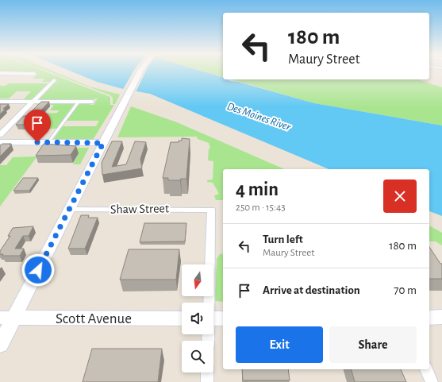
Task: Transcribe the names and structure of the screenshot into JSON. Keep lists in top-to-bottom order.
{
  "streets": {
    "main road": ["Scott Avenue"],
    "street": ["Shaw Street"]
  },
  "water": ["Des Moines River"],
  "north": "bottom",
  "page": {
    "turn": ["180 m", "Maury Street"],
    "heading": ["4 min", "250 m · 15:43"],
    "list": [
      {
        "name": "Turn left",
        "note": "Maury Street",
        "value": "180 m"
      },
      {
        "name": "Arrive at destination",
        "value": "70 m"
      }
    ],
    "buttons": ["Exit", "Share"]
  }
}
